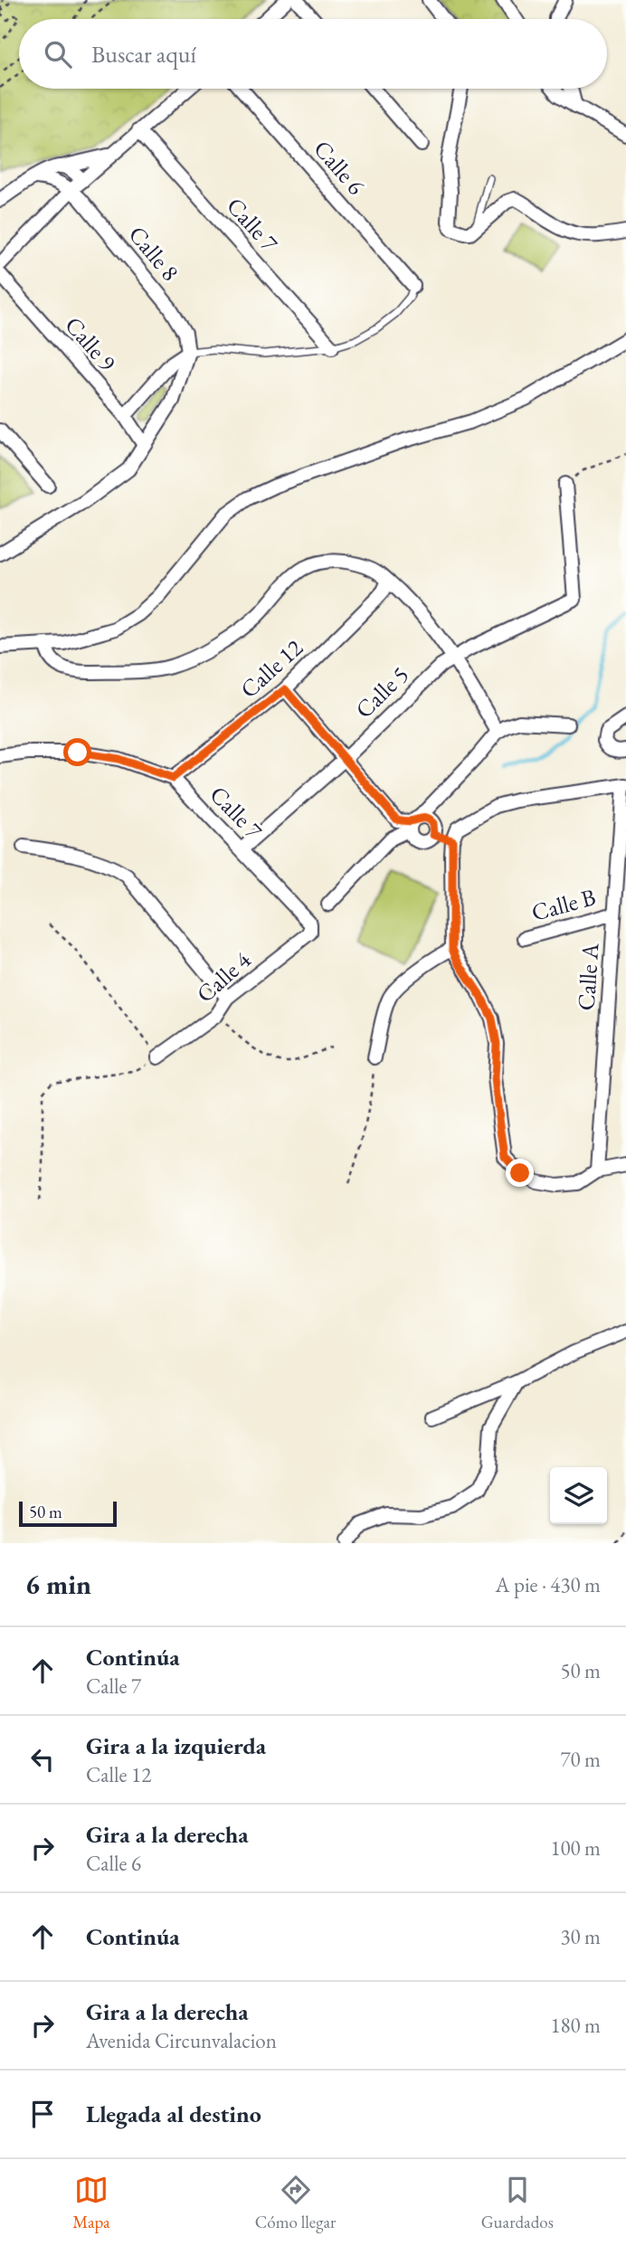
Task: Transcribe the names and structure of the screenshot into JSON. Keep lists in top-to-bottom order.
{
  "streets": {
    "street": [
      "Calle 6",
      "Calle 7",
      "Calle 8",
      "Calle 9",
      "Calle 12",
      "Calle 5",
      "Calle B",
      "Calle 4",
      "Calle A"
    ]
  },
  "crossings": [
    ["Calle 7", "Calle 12"],
    ["Calle 7", "Calle 5"],
    ["Calle 7", "Calle 4"],
    ["Calle B", "Calle A"]
  ],
  "scale_bar": "50 m",
  "page": {
    "search": "Buscar aquí",
    "scale": "50 m",
    "heading": ["6 min", "A pie · 430 m"],
    "list": [
      ["Continúa", "Calle 7", "50 m"],
      ["Gira a la izquierda", "Calle 12", "70 m"],
      ["Gira a la derecha", "Calle 6", "100 m"],
      ["Continúa", "30 m"],
      ["Gira a la derecha", "Avenida Circunvalacion", "180 m"],
      "Llegada al destino"
    ],
    "nav": ["Mapa", "Cómo llegar", "Guardados"]
  }
}
